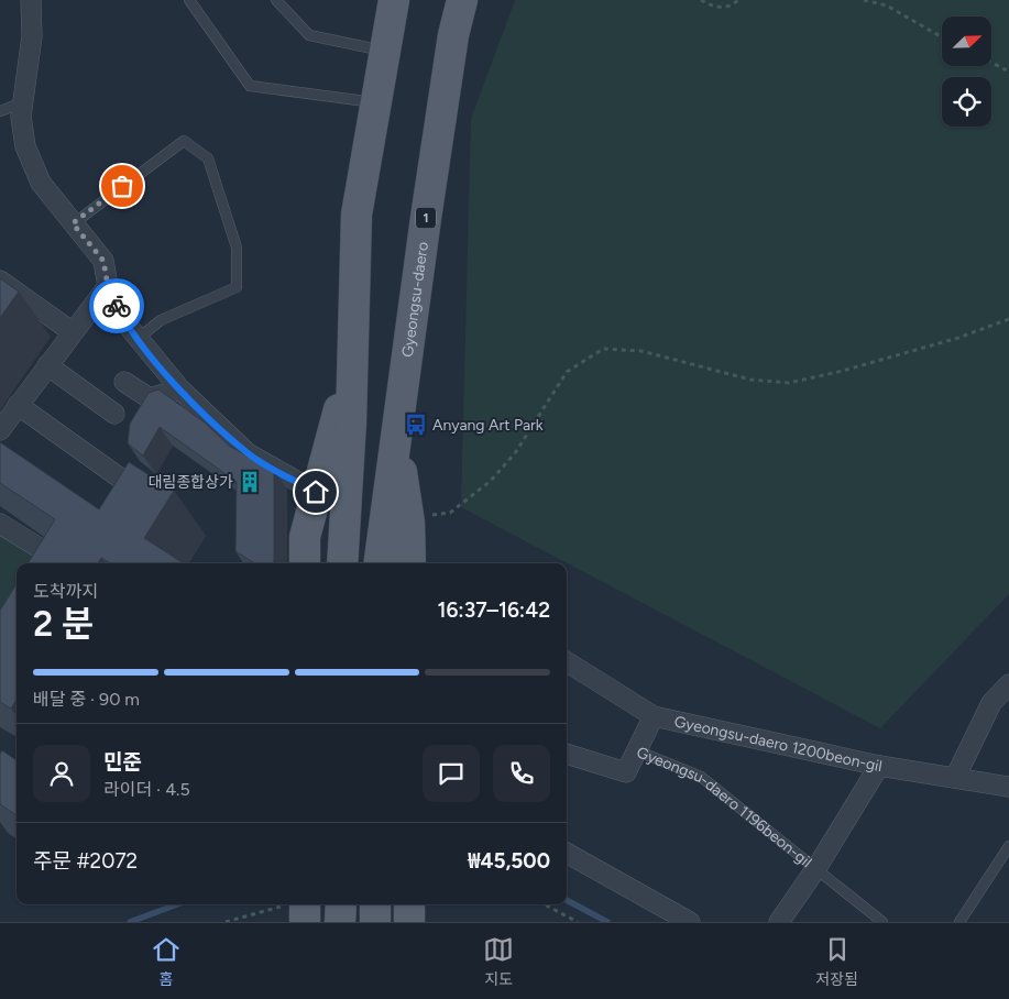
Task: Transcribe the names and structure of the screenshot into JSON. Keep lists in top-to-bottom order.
{
  "streets": {
    "main road": ["1", "Gyeongsu-daero"],
    "street": ["Gyeongsu-daero 1200beon-gil", "Gyeongsu-daero 1196beon-gil"]
  },
  "places": {
    "bus stop": ["Anyang Art Park"],
    "building": ["대림종합상가"]
  },
  "north": "top right",
  "page": {
    "heading": ["2 분", "도착까지", "16:37–16:42"],
    "panel": [
      "민준",
      "라이더 · 4.5",
      "주문 #2072",
      "₩45,500"
    ],
    "bar": "배달 중 · 90 m",
    "tabs": ["홈", "지도", "저장됨"]
  }
}
